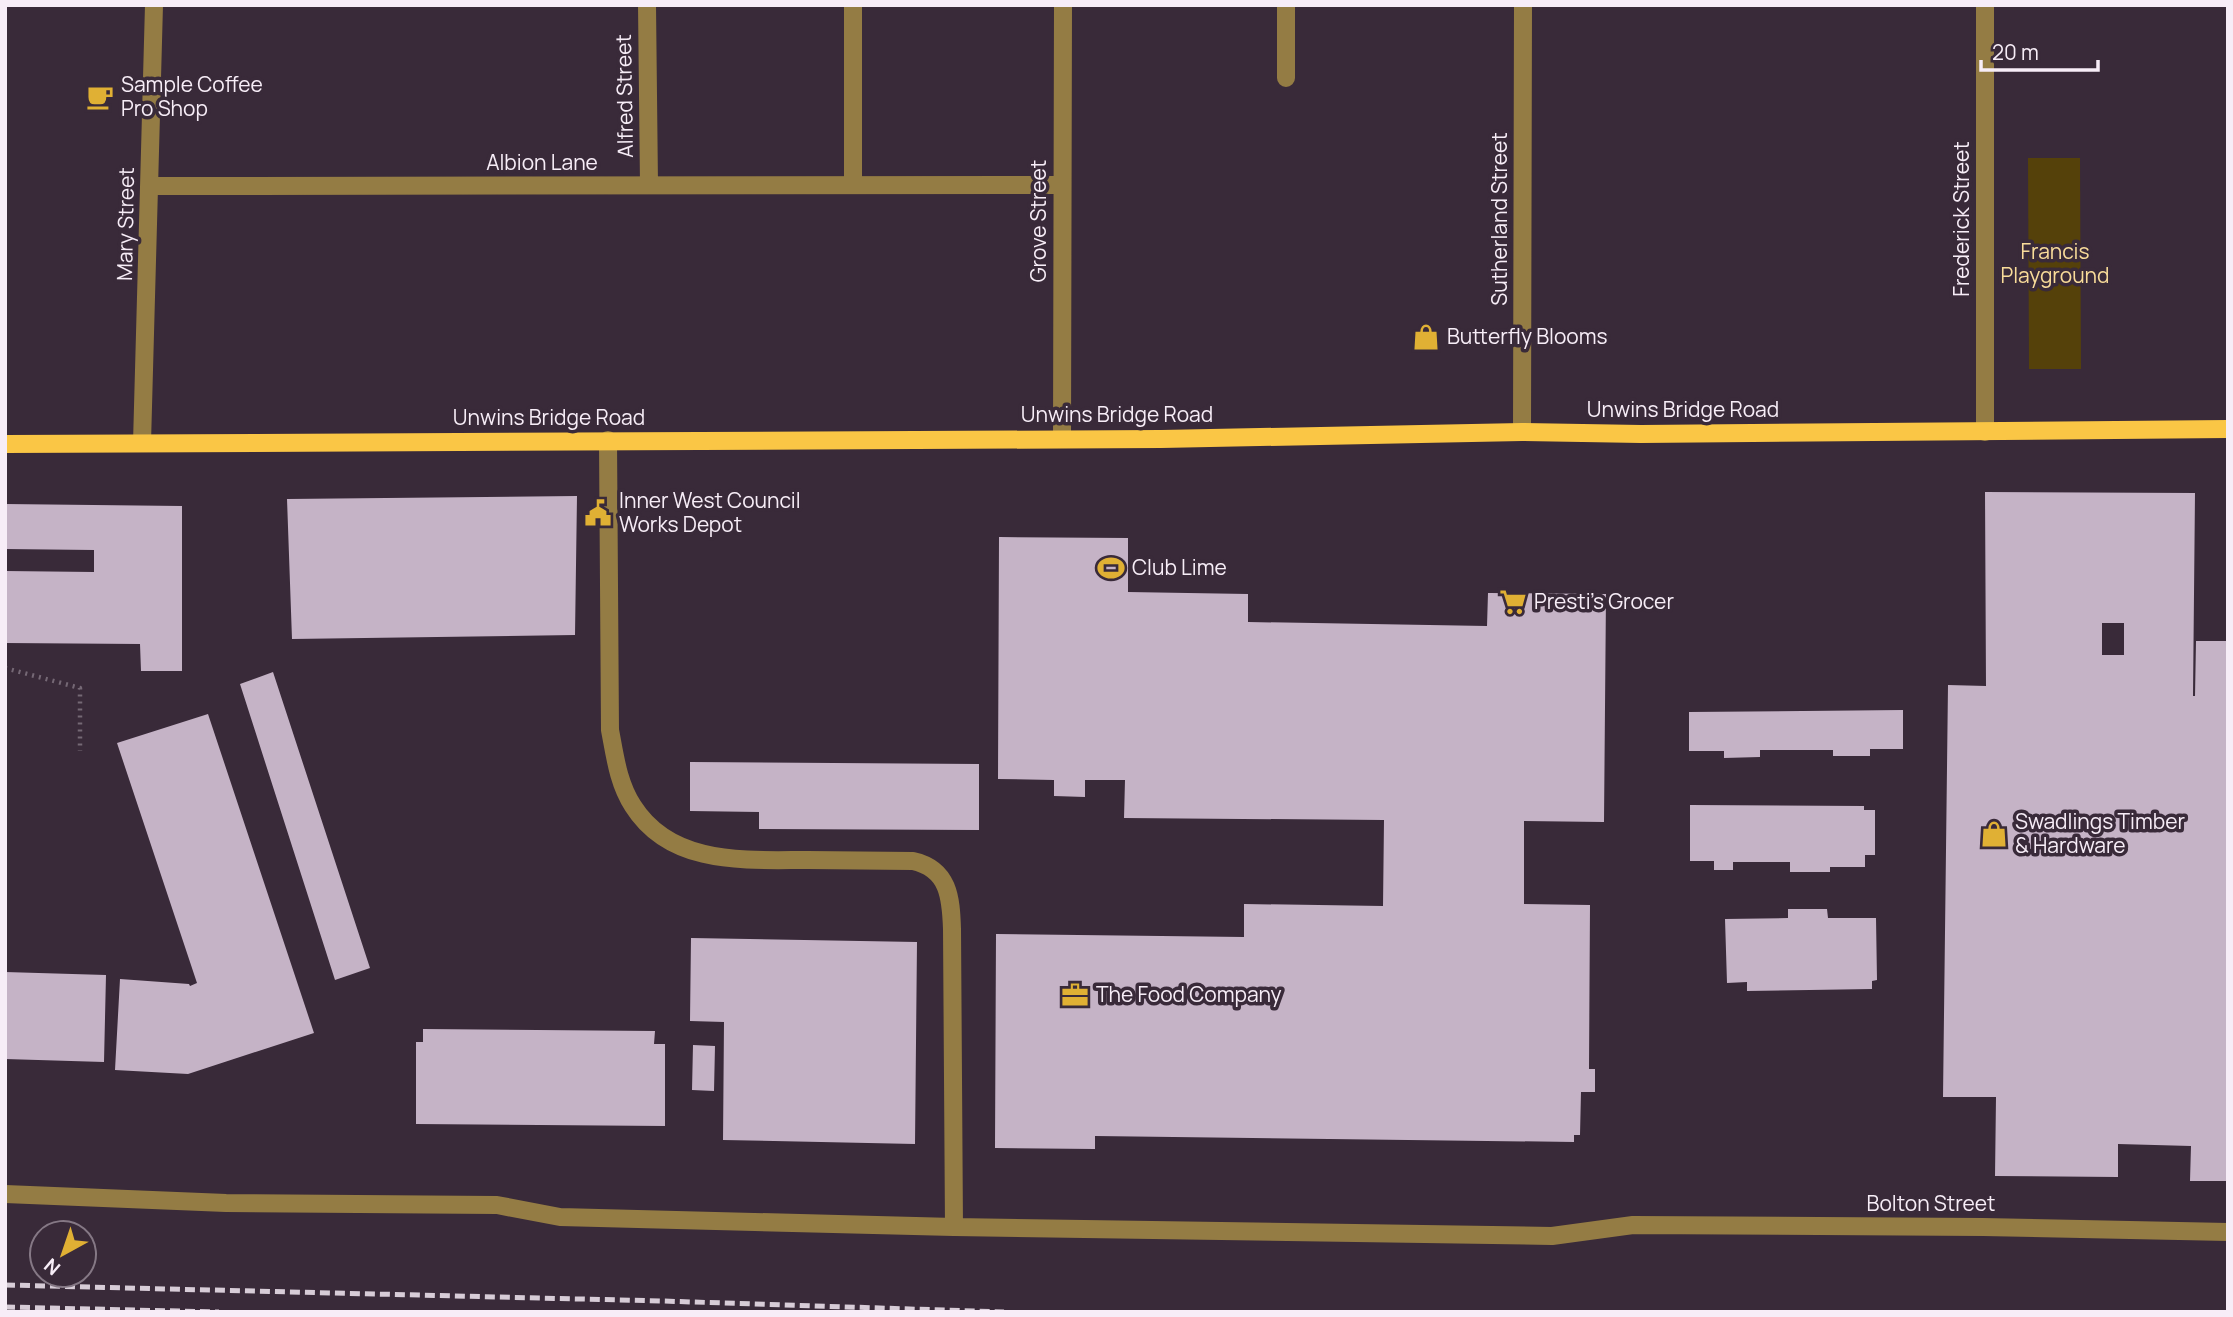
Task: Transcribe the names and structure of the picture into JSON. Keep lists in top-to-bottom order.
{
  "streets": {
    "main road": ["Unwins Bridge Road"],
    "street": [
      "Alfred Street",
      "Albion Lane",
      "Sutherland Street",
      "Frederick Street",
      "Grove Street",
      "Mary Street",
      "Bolton Street"
    ]
  },
  "crossings": [
    ["Alfred Street", "Albion Lane"],
    ["Albion Lane", "Grove Street"],
    ["Albion Lane", "Mary Street"],
    ["Sutherland Street", "Unwins Bridge Road"],
    ["Frederick Street", "Unwins Bridge Road"],
    ["Grove Street", "Unwins Bridge Road"],
    ["Mary Street", "Unwins Bridge Road"]
  ],
  "parks": ["Francis Playground"],
  "places": {
    "cafe": ["Sample Coffee Pro Shop"],
    "shop": ["Butterfly Blooms", "Swadlings Timber & Hardware"],
    "public building": ["Inner West Council Works Depot"],
    "sports": ["Club Lime"],
    "supermarket": ["Presti's Grocer"],
    "office": ["The Food Company"]
  },
  "scale_bar": "20 m",
  "north": "bottom left"
}
